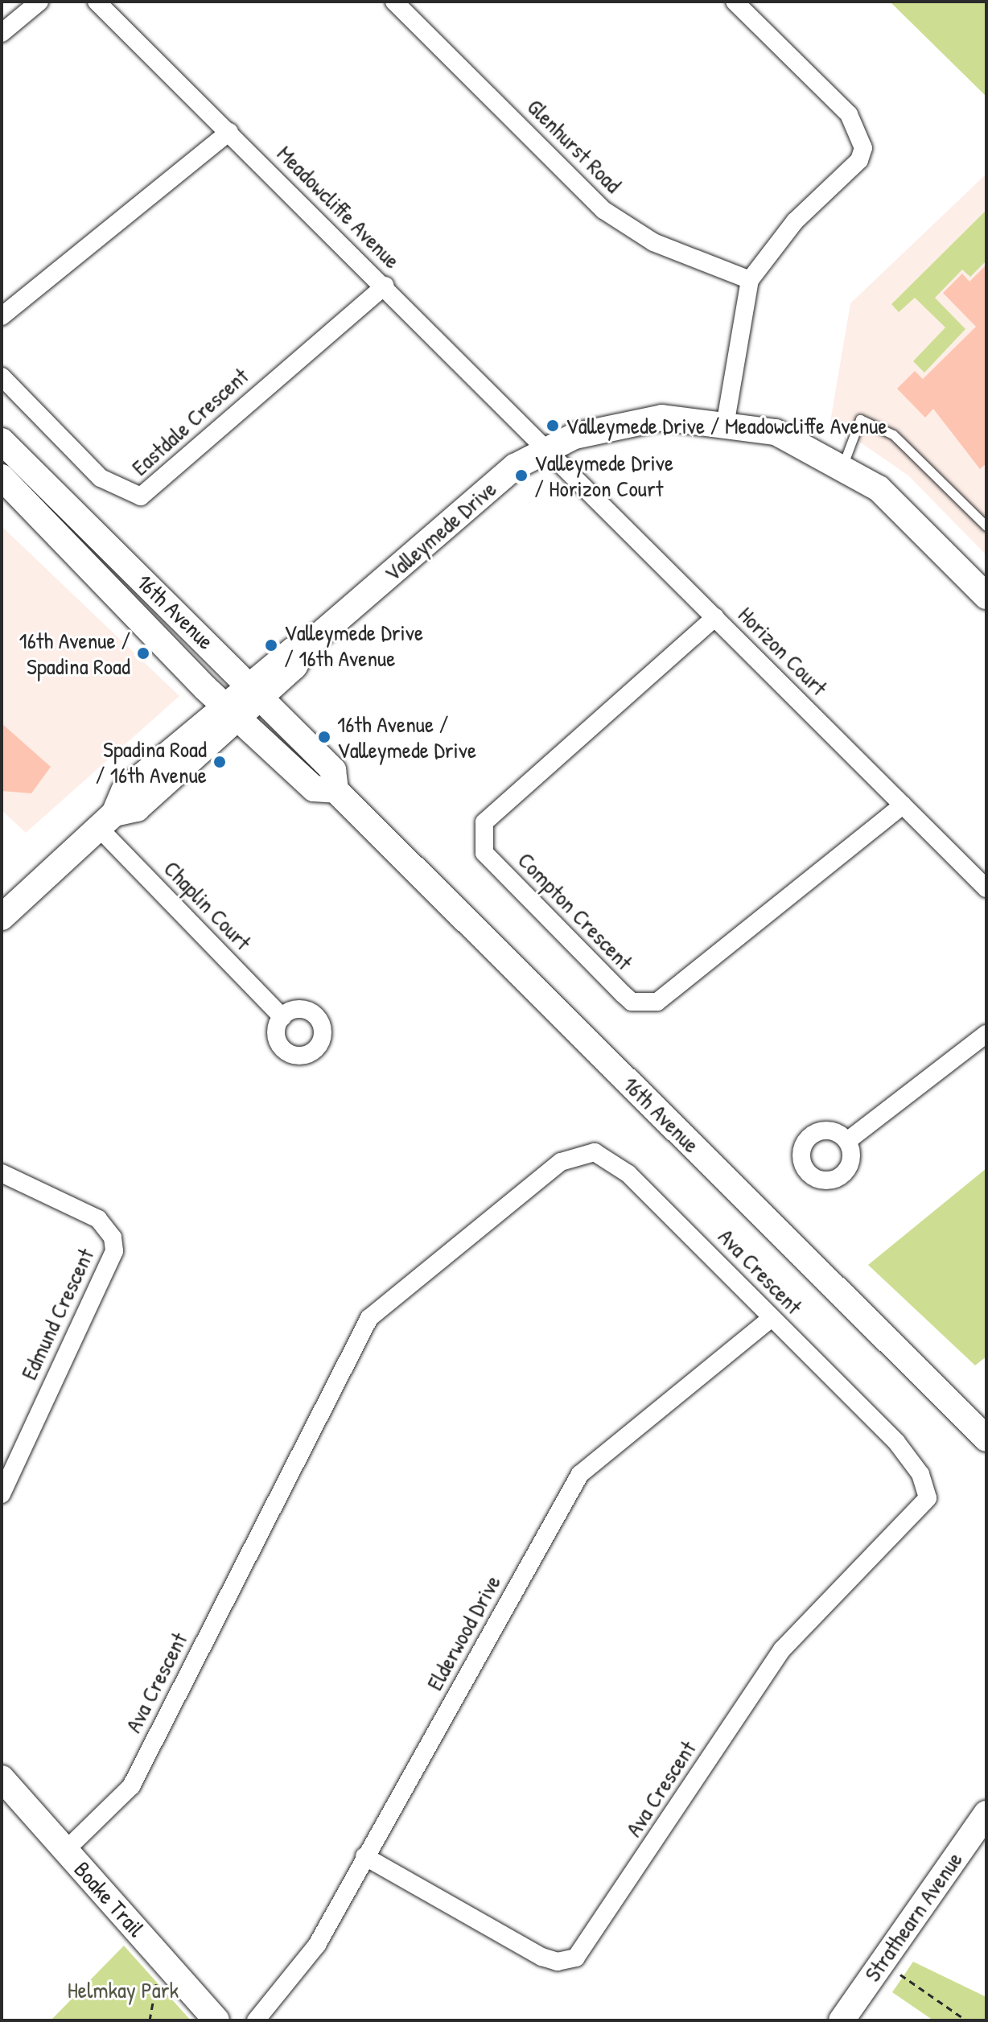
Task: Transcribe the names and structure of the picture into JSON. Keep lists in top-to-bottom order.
{
  "streets": {
    "main road": [
      "Valleymede Drive",
      "16th Avenue",
      "Boake Trail",
      "Strathearn Avenue"
    ],
    "street": [
      "Glenhurst Road",
      "Meadowcliffe Avenue",
      "Eastdale Crescent",
      "Horizon Court",
      "Chaplin Court",
      "Compton Crescent",
      "Ava Crescent",
      "Edmund Crescent",
      "Elderwood Drive"
    ]
  },
  "crossings": [
    ["Meadowcliffe Avenue", "Eastdale Crescent"],
    ["Meadowcliffe Avenue", "Valleymede Drive"],
    ["Meadowcliffe Avenue", "Horizon Court"],
    ["Valleymede Drive", "16th Avenue"],
    ["Valleymede Drive", "Horizon Court"],
    ["Valleymede Drive", "Chaplin Court"],
    ["Horizon Court", "Compton Crescent"],
    ["Ava Crescent", "Elderwood Drive"],
    ["Ava Crescent", "Boake Trail"]
  ],
  "parks": ["Helmkay Park"],
  "places": [
    "Valleymede Drive / Meadowcliffe Avenue",
    "Valleymede Drive / Horizon Court",
    "Valleymede Drive / 16th Avenue",
    "16th Avenue / Spadina Road",
    "16th Avenue / Valleymede Drive",
    "Spadina Road / 16th Avenue"
  ]
}
